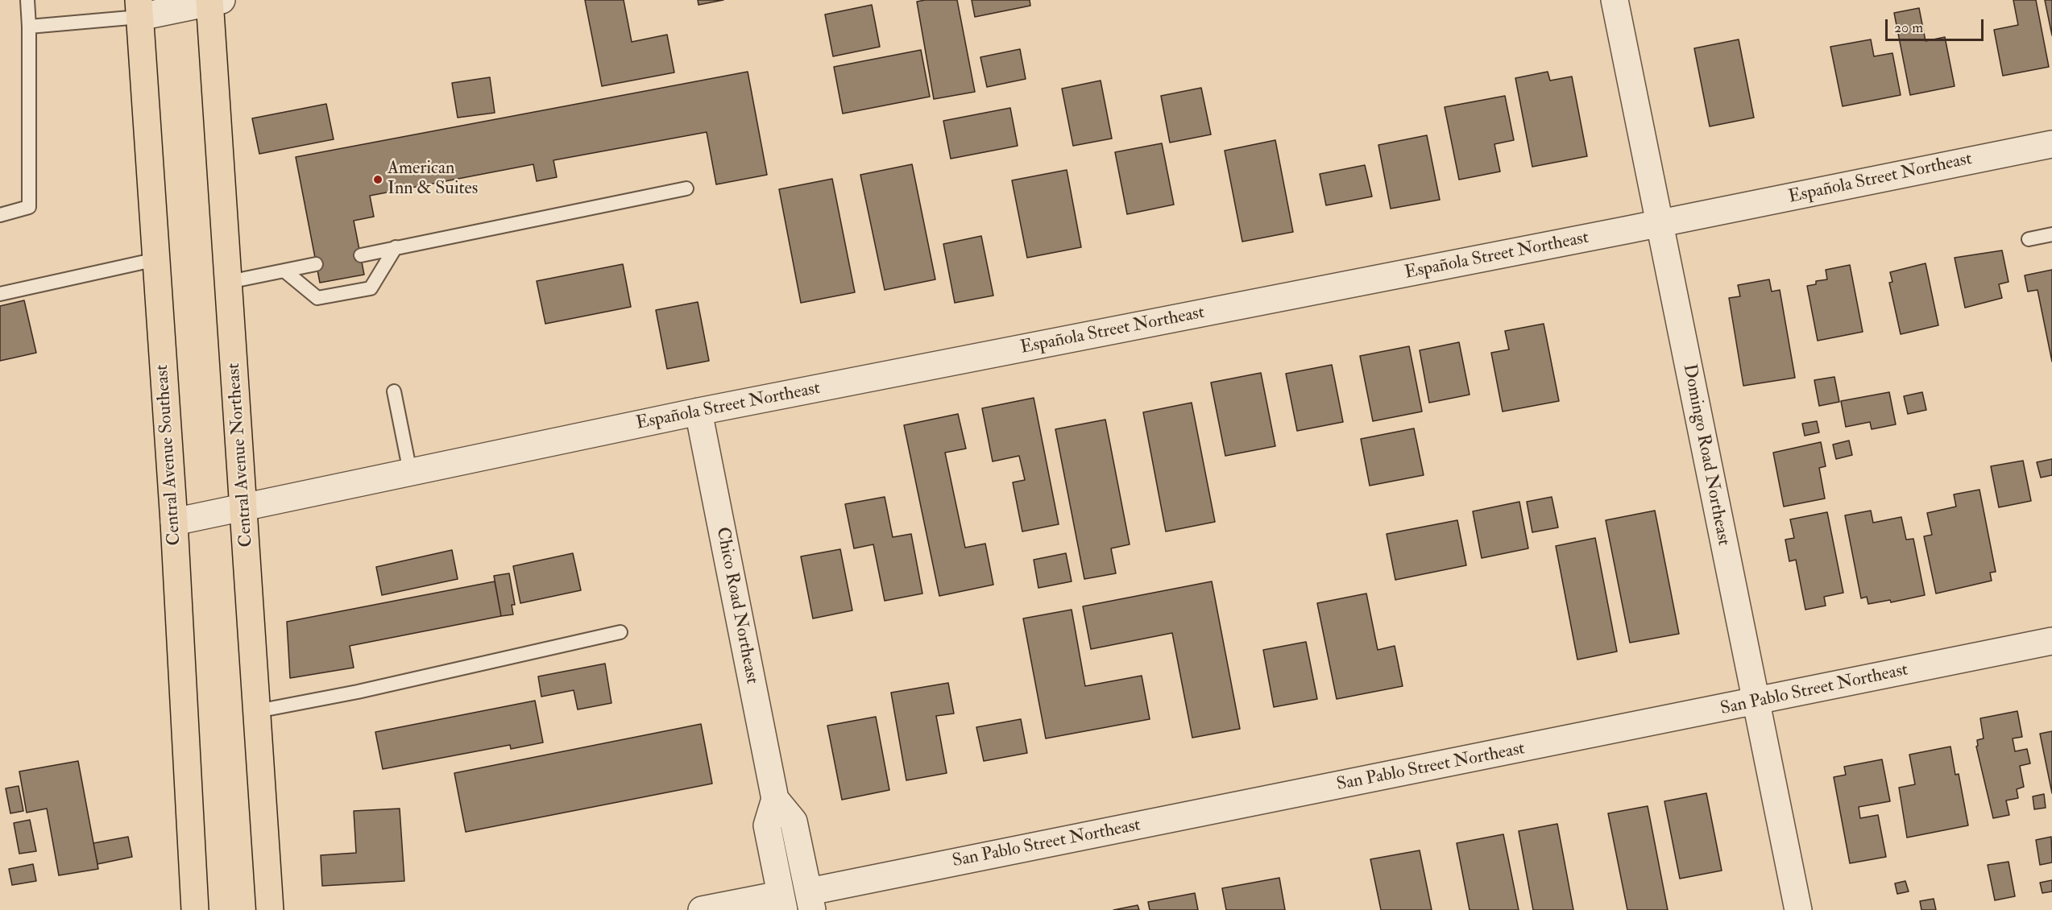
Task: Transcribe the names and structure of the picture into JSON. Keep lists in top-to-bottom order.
{
  "streets": {
    "main road": ["Central Avenue Southeast", "Central Avenue Northeast"],
    "street": [
      "Española Street Northeast",
      "Domingo Road Northeast",
      "Chico Road Northeast",
      "San Pablo Street Northeast"
    ]
  },
  "crossings": [
    ["Española Street Northeast", "Central Avenue Southeast"],
    ["Española Street Northeast", "Central Avenue Northeast"],
    ["Española Street Northeast", "Domingo Road Northeast"],
    ["Española Street Northeast", "Chico Road Northeast"],
    ["Domingo Road Northeast", "San Pablo Street Northeast"],
    ["Chico Road Northeast", "San Pablo Street Northeast"]
  ],
  "places": ["American Inn & Suites"],
  "scale_bar": "20 m"
}
